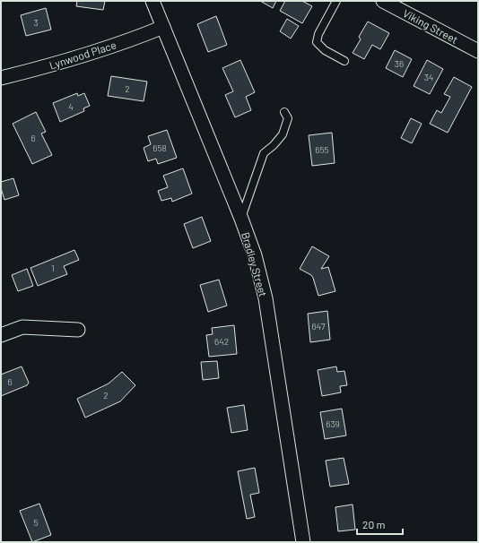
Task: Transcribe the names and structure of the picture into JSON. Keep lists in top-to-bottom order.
{
  "streets": {
    "street": ["Viking Street", "Lynwood Place", "Bradley Street"]
  },
  "crossings": [
    ["Lynwood Place", "Bradley Street"]
  ],
  "house_numbers": [
    "3",
    "36",
    "34",
    "2",
    "4",
    "6",
    "658",
    "655",
    "1",
    "647",
    "642",
    "6",
    "2",
    "639",
    "5"
  ],
  "scale_bar": "20 m"
}
